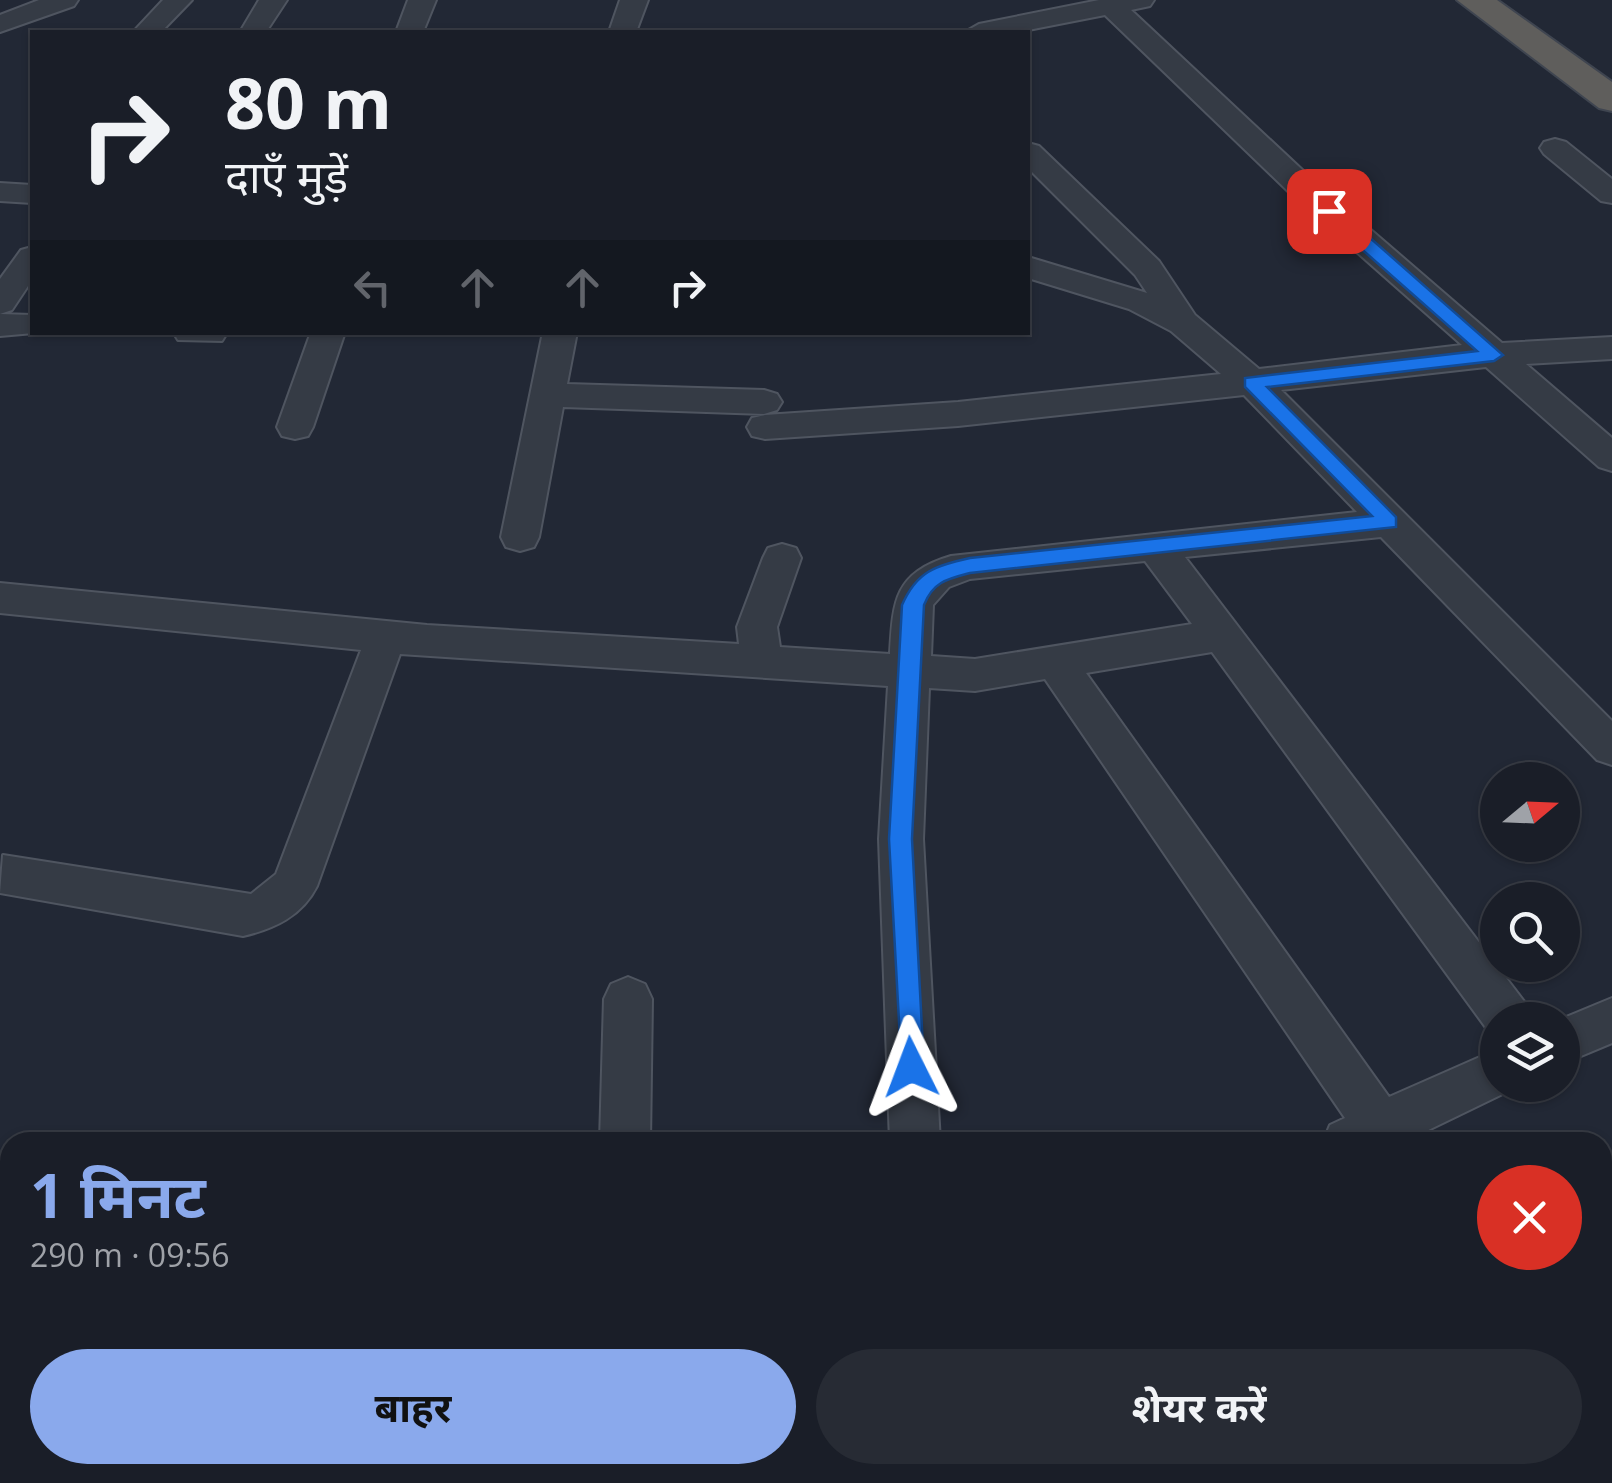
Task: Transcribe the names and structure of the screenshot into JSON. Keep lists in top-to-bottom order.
{
  "north": "right",
  "page": {
    "turn": ["80 m", "दाएँ मुड़ें"],
    "heading": ["1 मिनट", "290 m · 09:56"],
    "buttons": ["बाहर", "शेयर करें"]
  }
}
